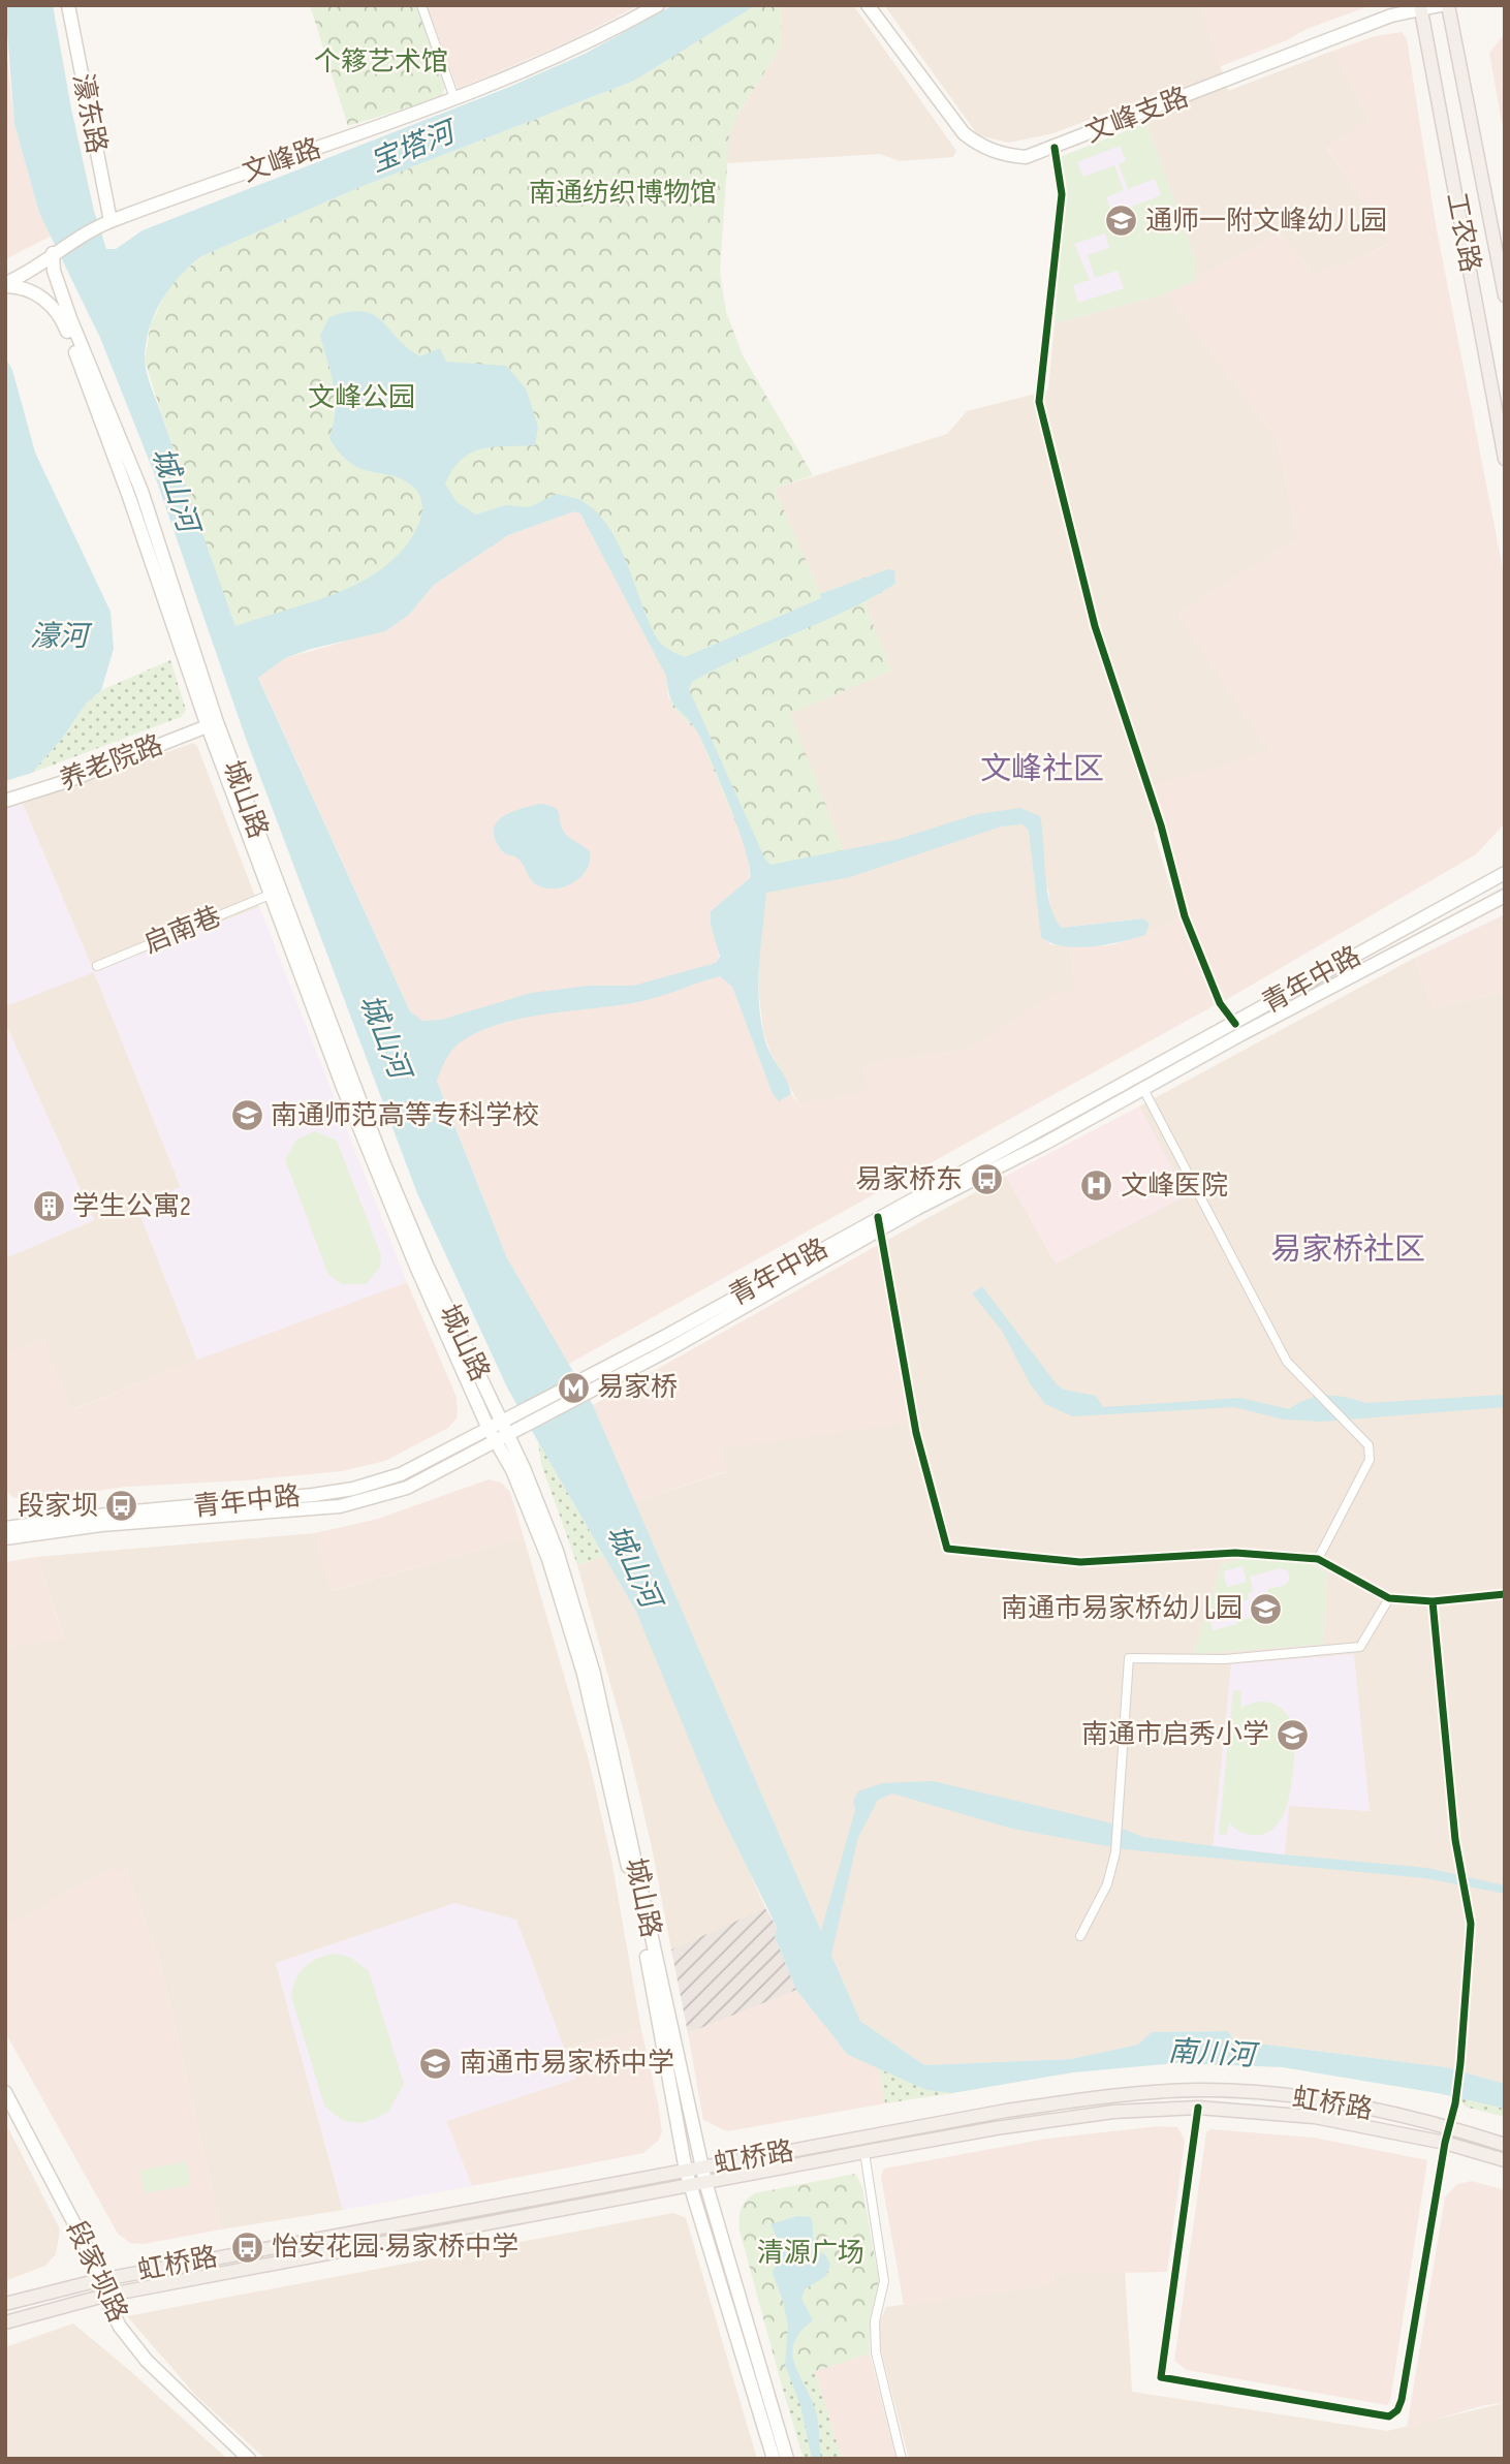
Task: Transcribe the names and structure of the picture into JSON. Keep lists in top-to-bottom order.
{
  "streets": {
    "main road": [
      "濠东路",
      "文峰支路",
      "文峰路",
      "工农路",
      "养老院路",
      "城山路",
      "青年中路",
      "虹桥路",
      "段家坝路"
    ],
    "street": ["启南巷"]
  },
  "crossings": [
    ["濠东路", "文峰路"],
    ["文峰支路", "工农路"],
    ["文峰路", "城山路"],
    ["养老院路", "城山路"],
    ["城山路", "启南巷"],
    ["城山路", "青年中路"],
    ["城山路", "虹桥路"],
    ["虹桥路", "段家坝路"]
  ],
  "districts": ["文峰社区", "易家桥社区"],
  "water": [
    "宝塔河",
    "城山河",
    "濠河",
    "南川河"
  ],
  "parks": [
    "个簃艺术馆",
    "南通纺织博物馆",
    "文峰公园",
    "清源广场"
  ],
  "places": {
    "school or university": [
      "通师一附文峰幼儿园",
      "南通师范高等专科学校",
      "南通市易家桥幼儿园",
      "南通市启秀小学",
      "南通市易家桥中学"
    ],
    "bus stop": ["易家桥东", "段家坝", "怡安花园·易家桥中学"],
    "hospital": ["文峰医院"],
    "building": ["学生公寓2"],
    "metro station": ["易家桥"]
  }
}
